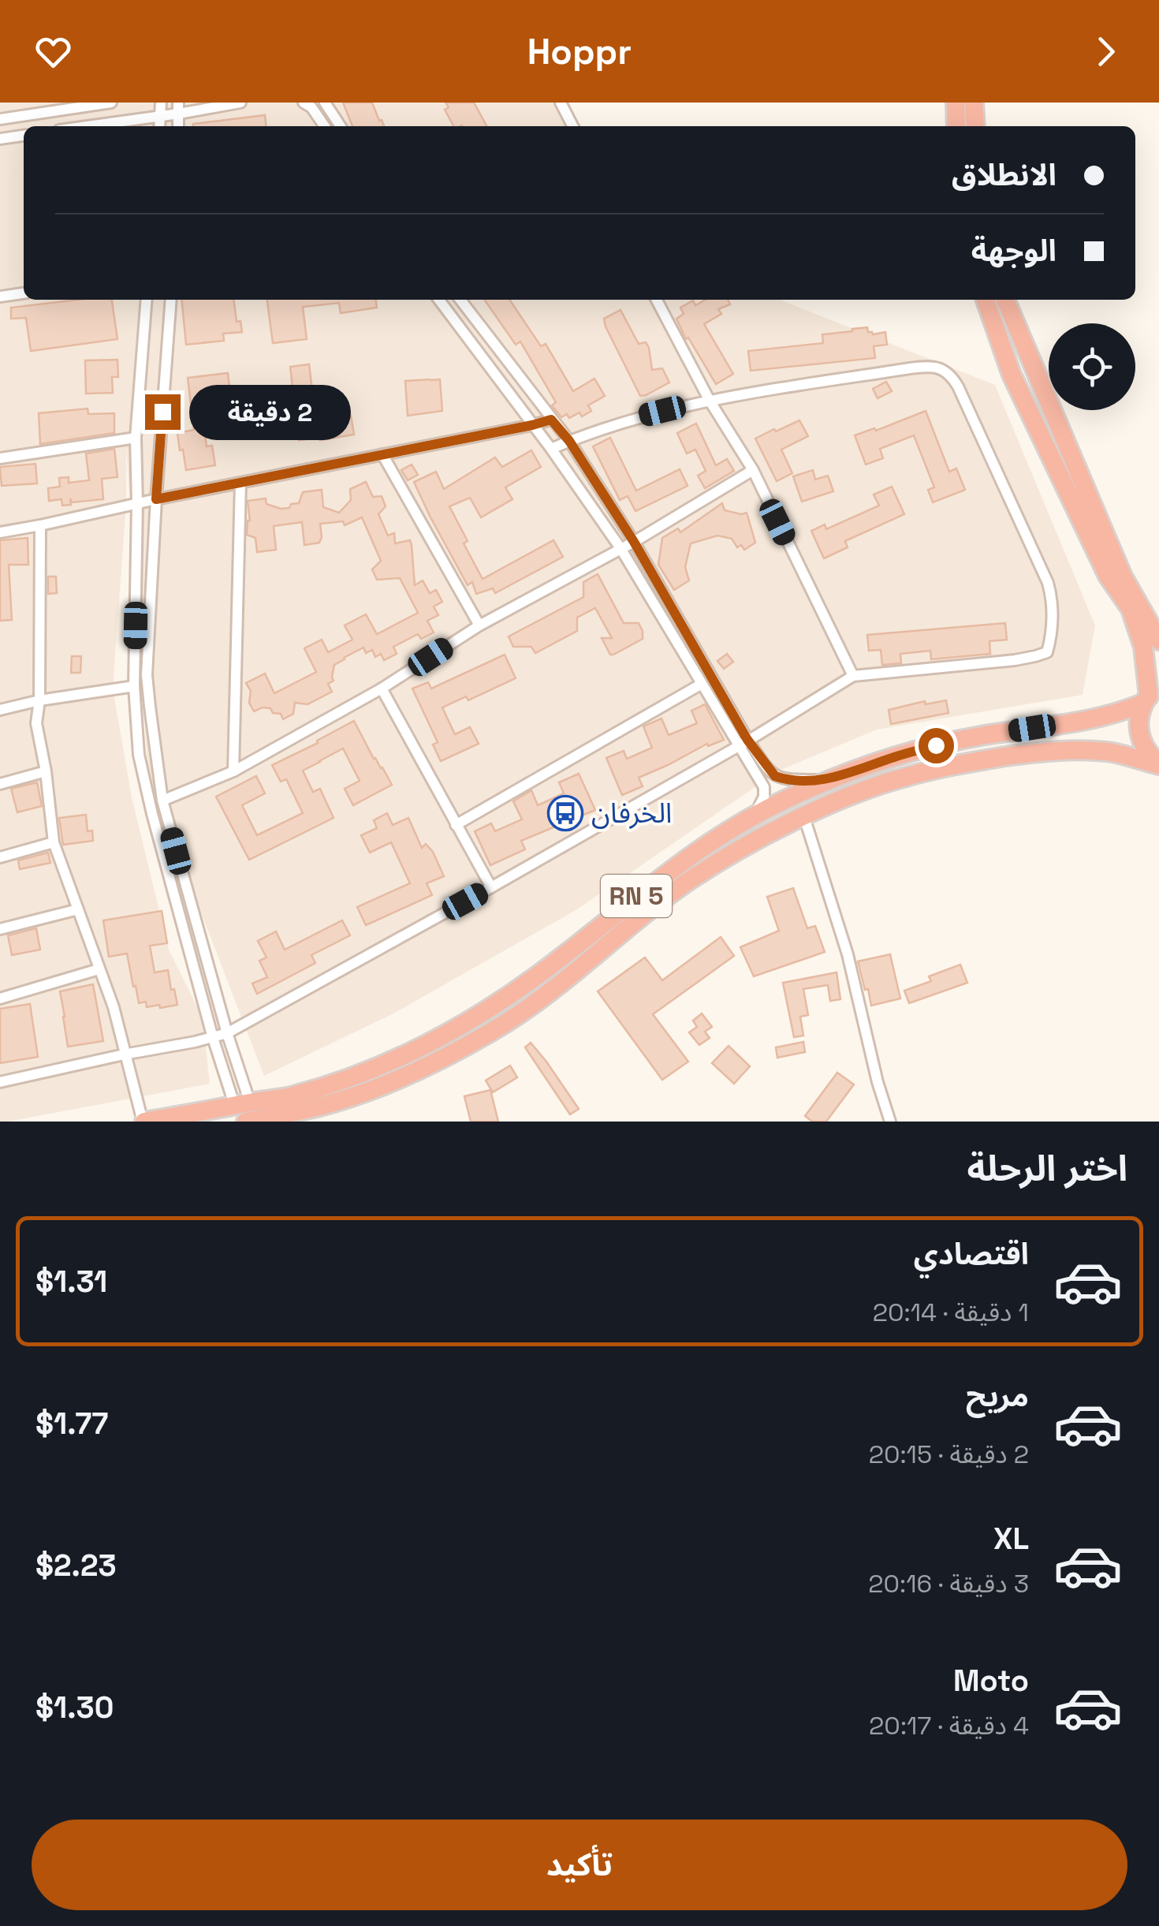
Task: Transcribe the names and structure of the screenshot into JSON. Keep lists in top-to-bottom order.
{
  "streets": {
    "highway": ["RN 5"]
  },
  "places": {
    "bus stop": ["الخرفان"]
  },
  "page": {
    "header": "Hoppr",
    "banner": ["الانطلاق", "الوجهة"],
    "bubble": "2 دقيقة",
    "heading": "اختر الرحلة",
    "list": [
      {
        "name": "اقتصادي",
        "note": "1 دقيقة · 20:14",
        "value": "$1.31"
      },
      {
        "name": "مريح",
        "note": "2 دقيقة · 20:15",
        "value": "$1.77"
      },
      {
        "name": "XL",
        "note": "3 دقيقة · 20:16",
        "value": "$2.23"
      },
      {
        "name": "Moto",
        "note": "4 دقيقة · 20:17",
        "value": "$1.30"
      }
    ],
    "buttons": "تأكيد"
  }
}
